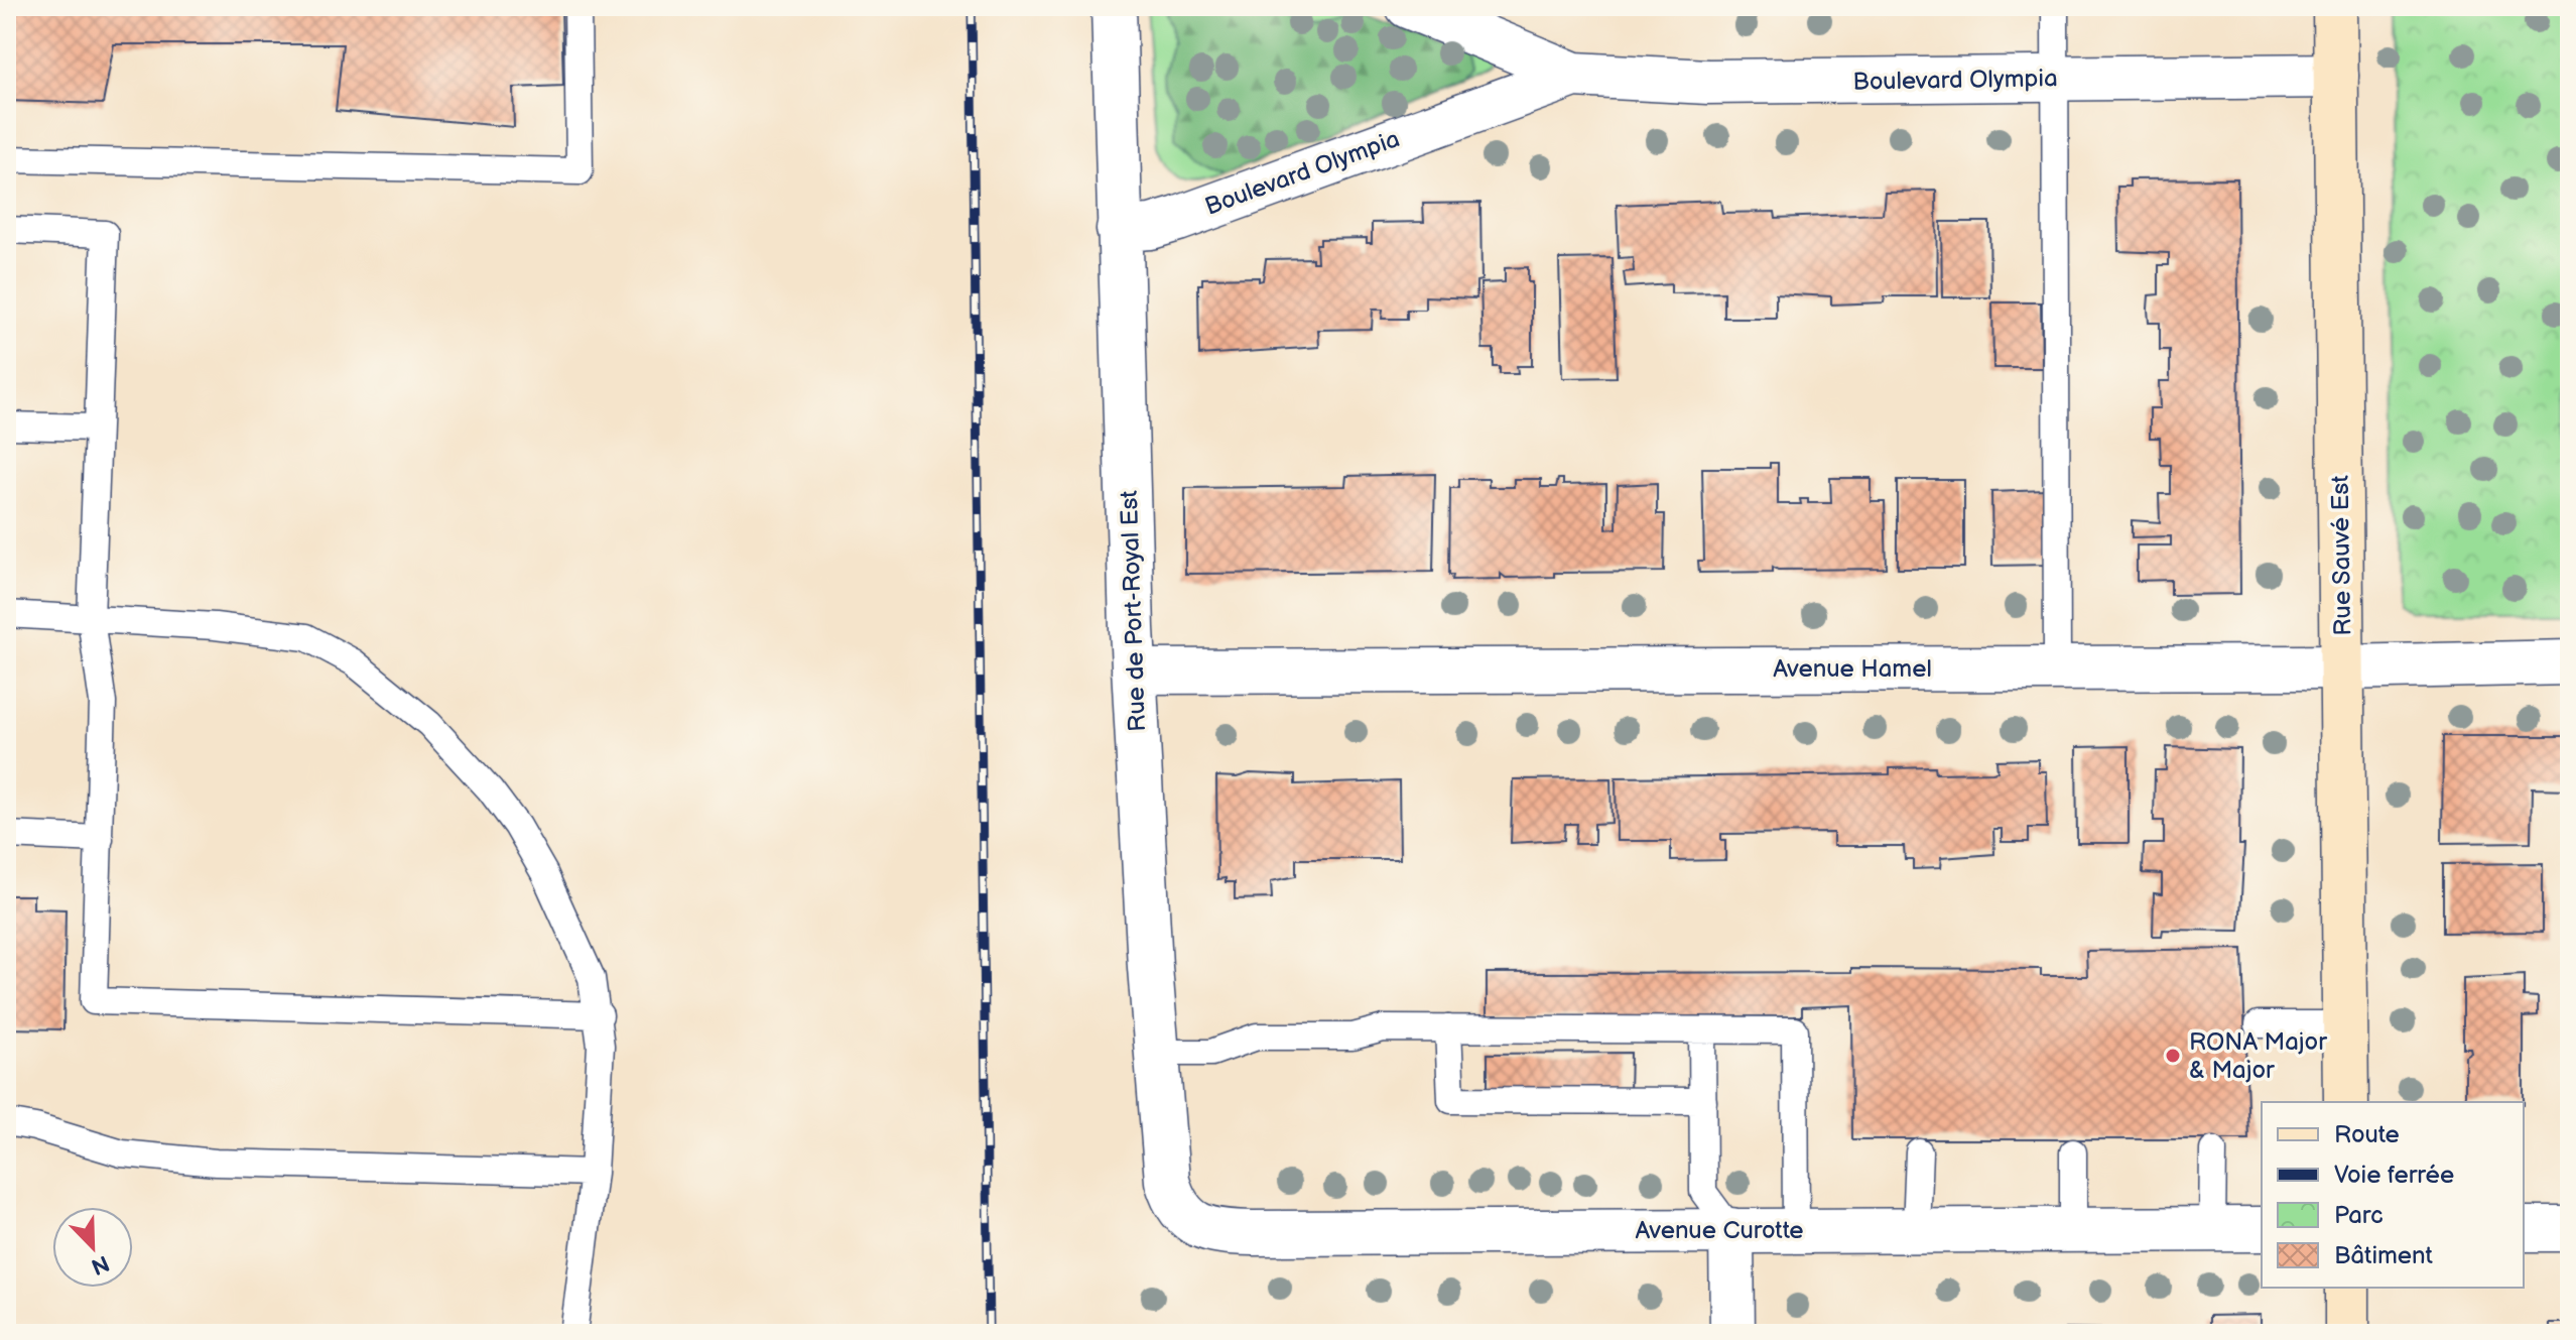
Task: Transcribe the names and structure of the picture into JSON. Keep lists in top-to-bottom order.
{
  "streets": {
    "main road": ["Rue Sauvé Est"],
    "street": [
      "Boulevard Olympia",
      "Rue de Port-Royal Est",
      "Avenue Hamel",
      "Avenue Curotte"
    ]
  },
  "crossings": [
    ["Boulevard Olympia", "Rue Sauvé Est"],
    ["Boulevard Olympia", "Rue de Port-Royal Est"],
    ["Rue Sauvé Est", "Avenue Hamel"],
    ["Rue de Port-Royal Est", "Avenue Hamel"],
    ["Rue de Port-Royal Est", "Avenue Curotte"]
  ],
  "places": ["RONA Major & Major"],
  "legend": [
    "Route",
    "Voie ferrée",
    "Parc",
    "Bâtiment"
  ],
  "north": "bottom right"
}
